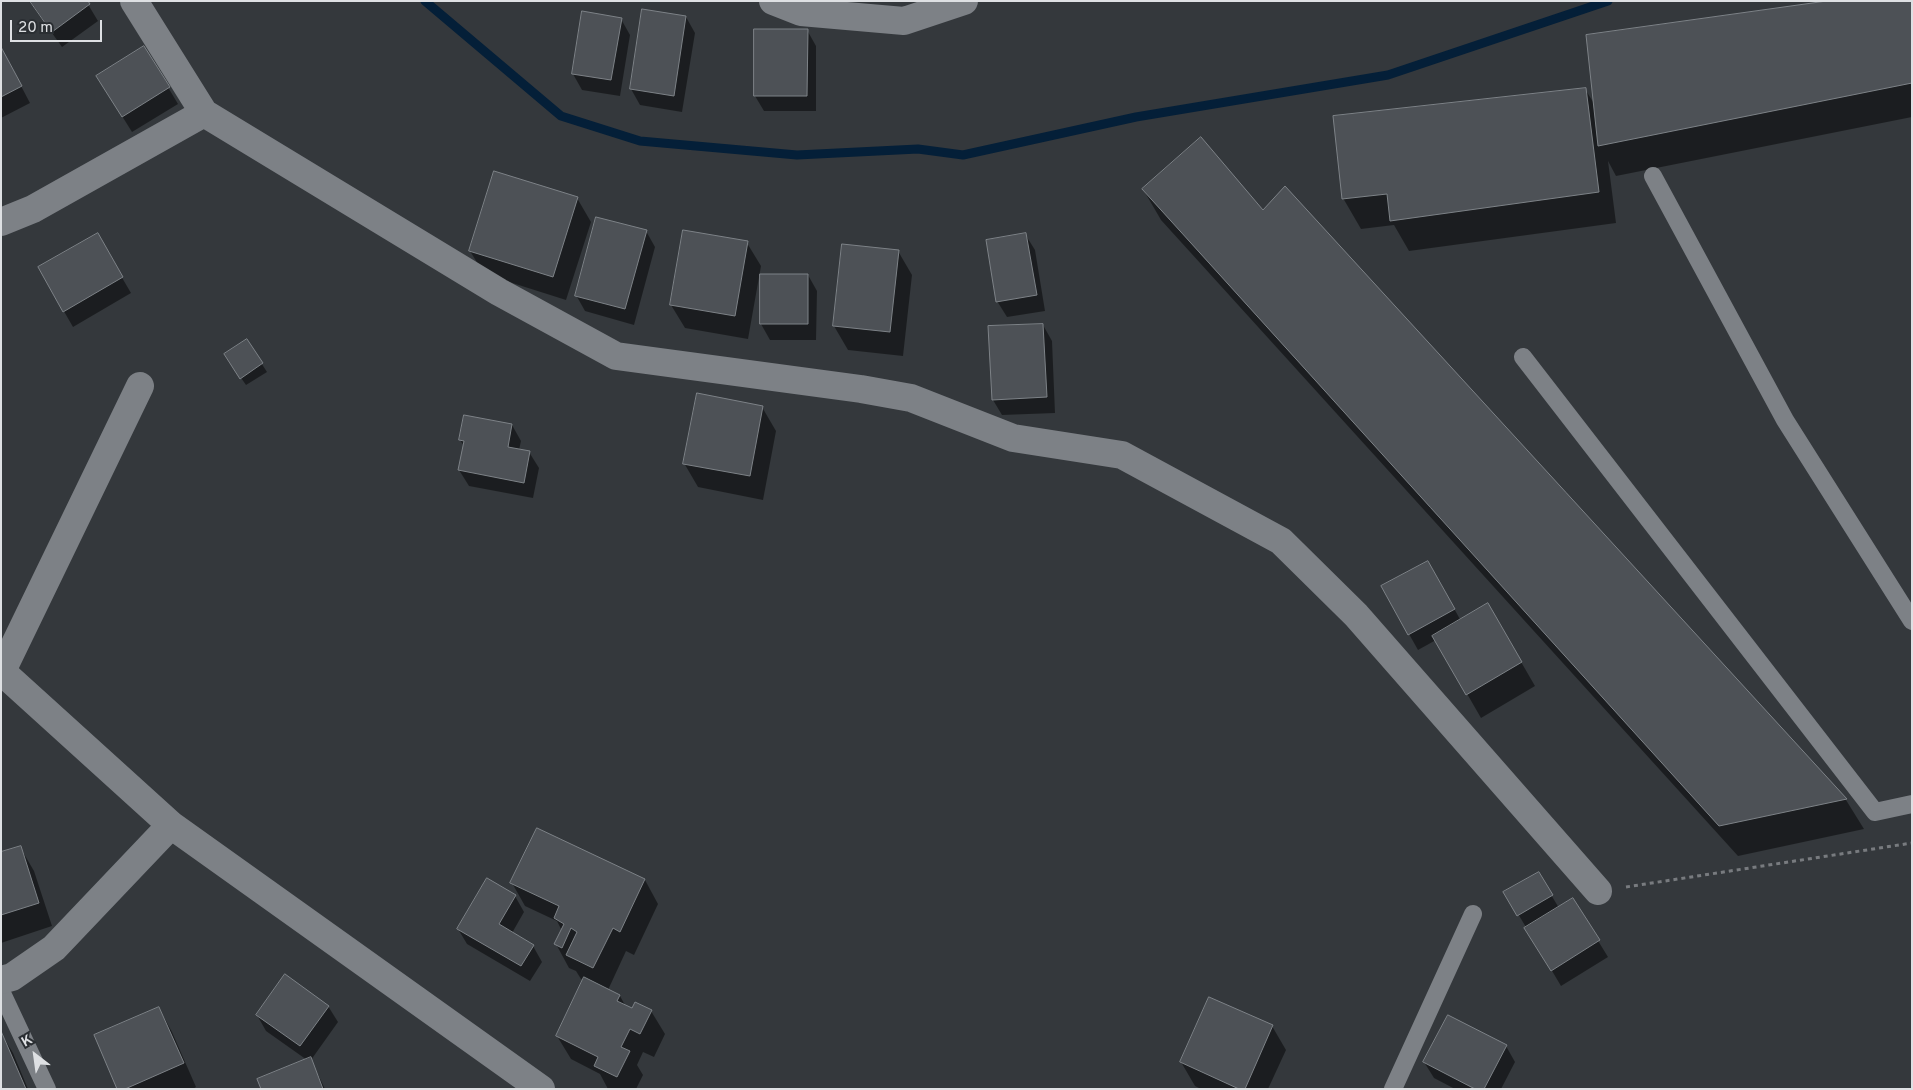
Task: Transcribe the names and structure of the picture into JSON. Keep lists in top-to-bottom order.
{
  "scale_bar": "20 m",
  "north": "top left"
}
